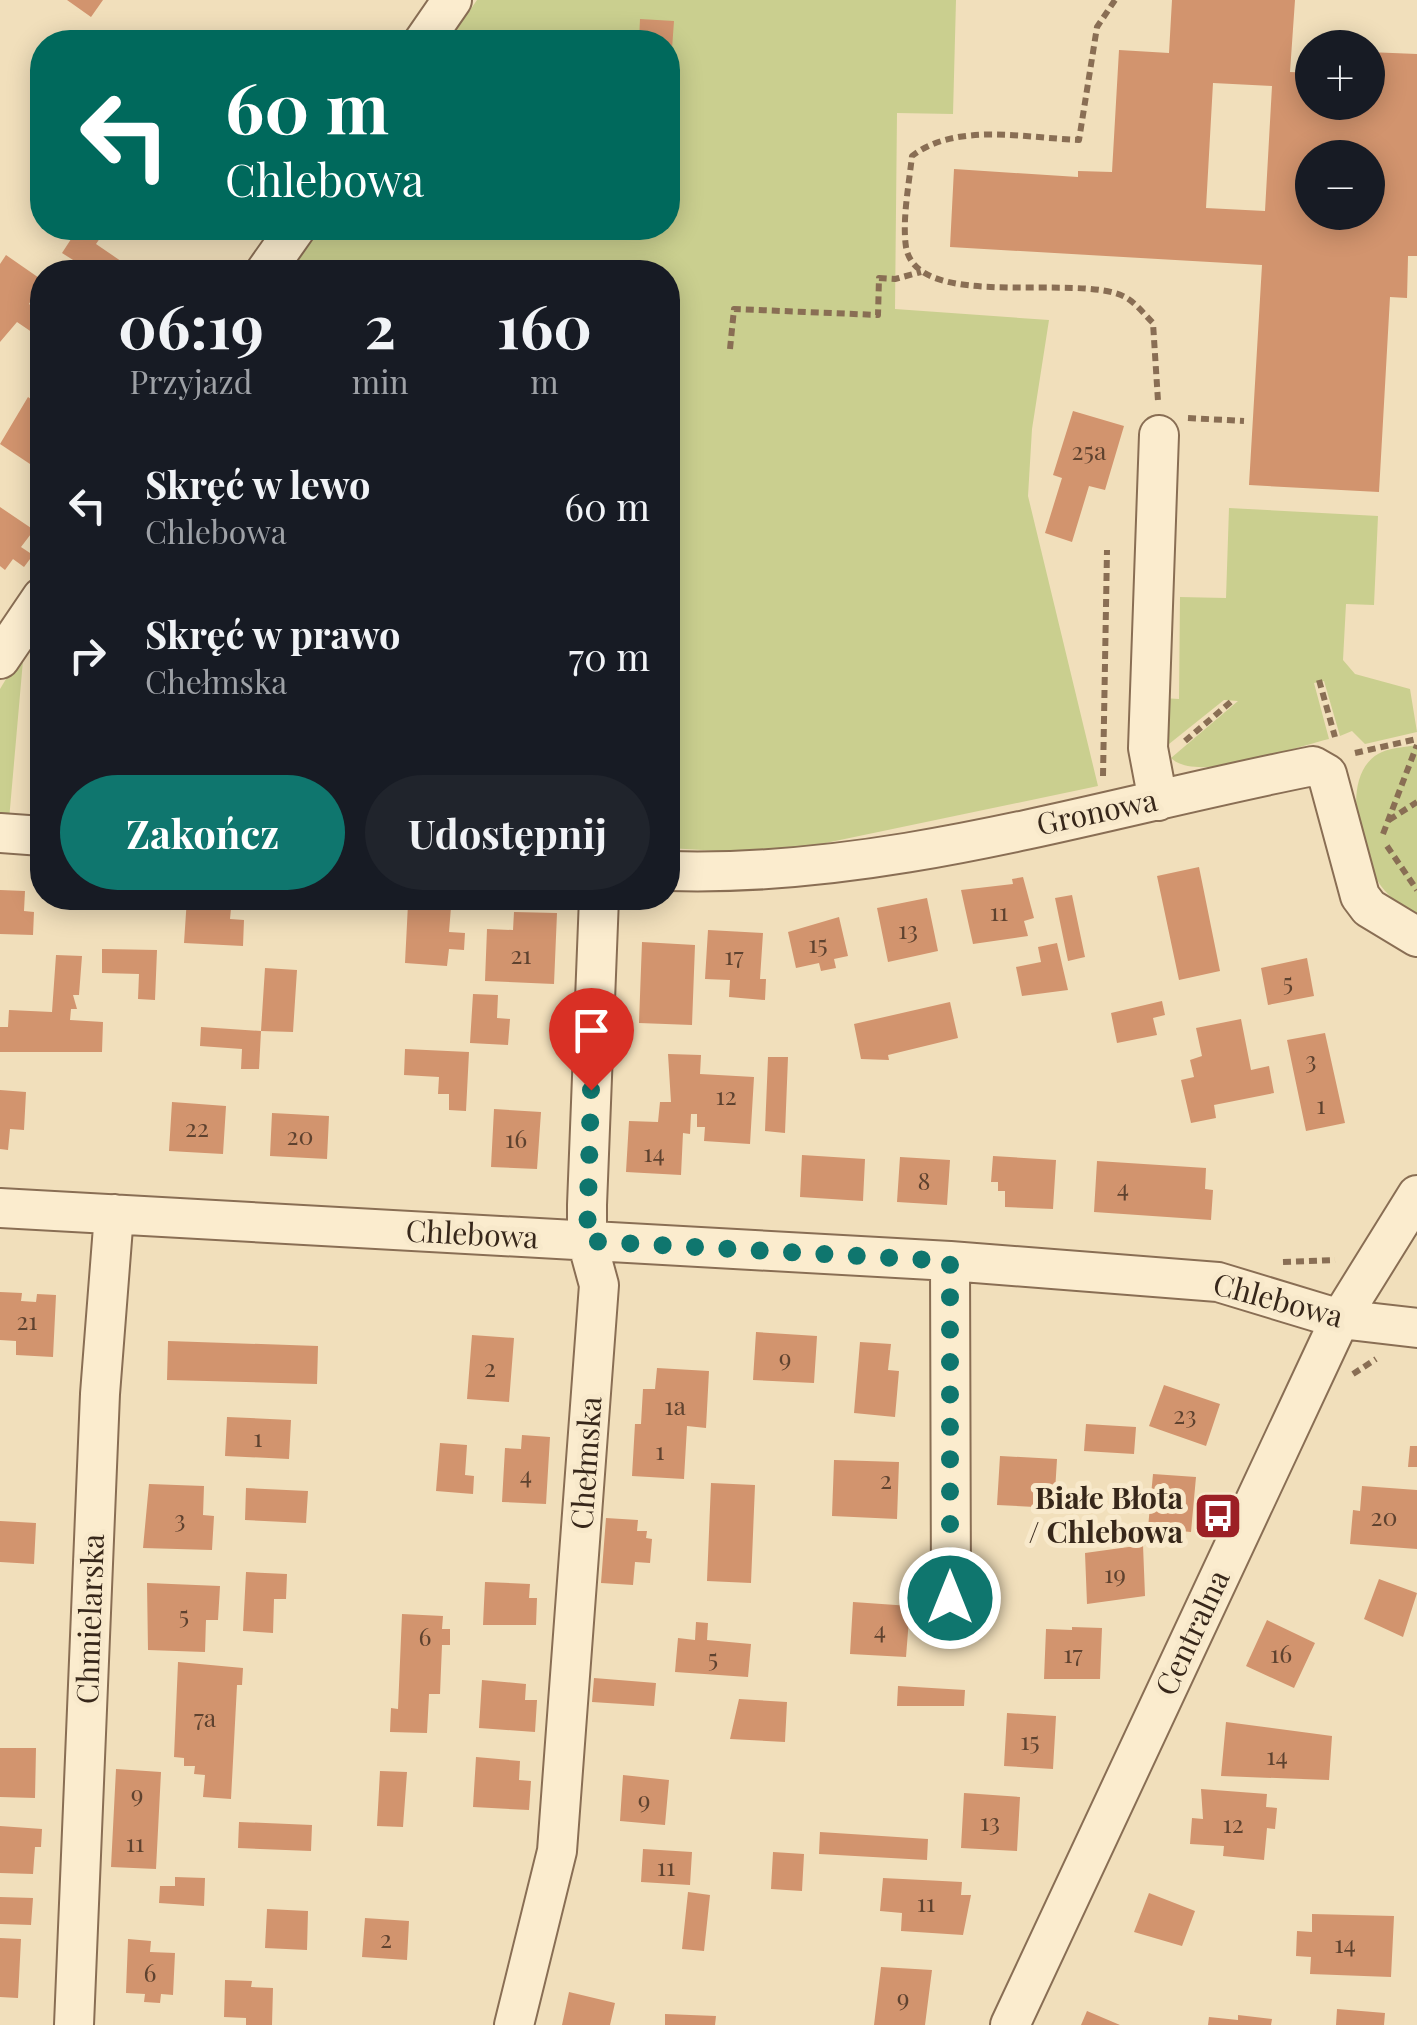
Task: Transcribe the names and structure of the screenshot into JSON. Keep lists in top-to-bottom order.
{
  "streets": {
    "street": [
      "Gronowa",
      "Chlebowa",
      "Chełmska",
      "Chmielarska",
      "Centralna"
    ]
  },
  "crossings": [
    ["Chlebowa", "Chełmska"],
    ["Chlebowa", "Chmielarska"],
    ["Chlebowa", "Centralna"]
  ],
  "places": {
    "bus stop": ["Białe Błota / Chlebowa"]
  },
  "house_numbers": [
    "25a",
    "11",
    "13",
    "15",
    "21",
    "17",
    "5",
    "3",
    "12",
    "1",
    "22",
    "20",
    "16",
    "14",
    "8",
    "4",
    "21",
    "9",
    "2",
    "1a",
    "23",
    "1",
    "1",
    "4",
    "2",
    "20",
    "3",
    "19",
    "5",
    "4",
    "6",
    "17",
    "16",
    "5",
    "7a",
    "15",
    "14",
    "9",
    "9",
    "13",
    "12",
    "11",
    "11",
    "11",
    "2",
    "14",
    "6",
    "9"
  ],
  "page": {
    "map_buttons": ["+", "−"],
    "turn": ["60 m", "Chlebowa"],
    "eta": [
      "06:19",
      "Przyjazd",
      "2",
      "min",
      "160",
      "m"
    ],
    "list": [
      {
        "name": "Skręć w lewo",
        "note": "Chlebowa",
        "value": "60 m"
      },
      {
        "name": "Skręć w prawo",
        "note": "Chełmska",
        "value": "70 m"
      }
    ],
    "buttons": ["Zakończ", "Udostępnij"]
  }
}
